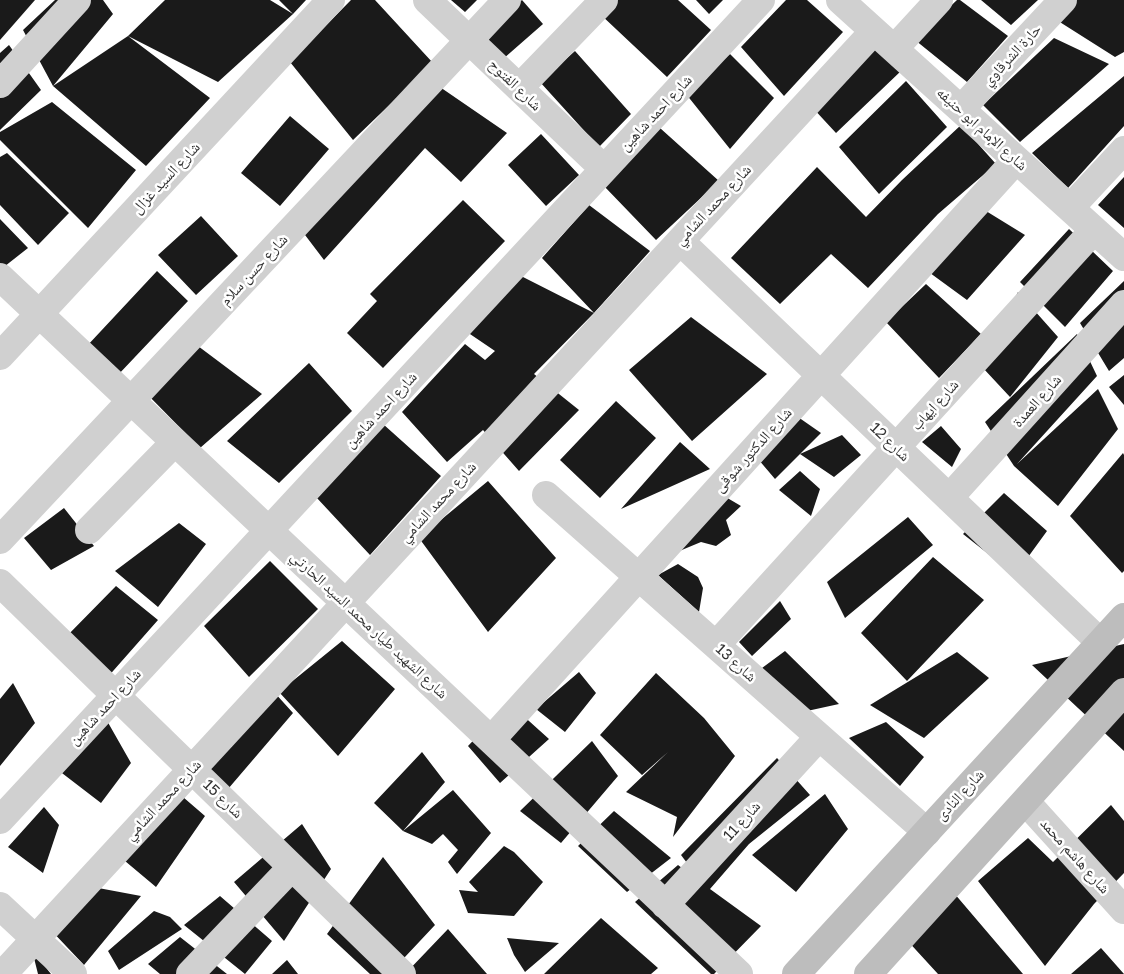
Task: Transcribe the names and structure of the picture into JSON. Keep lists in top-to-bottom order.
{
  "streets": {
    "street": [
      "حارة الشرقاوي",
      "شارع الفتوح",
      "شارع احمد شاهين",
      "شارع الإمام ابو حنيفه",
      "شارع السيد غزال",
      "شارع محمد الشامي",
      "شارع حسن سلام",
      "شارع العمدة",
      "شارع ايهاب",
      "شارع 12",
      "شارع الدكتور شوقى",
      "شارع الشهيد طيار محمد السيد الحارتي",
      "شارع 13",
      "شارع النادى",
      "شارع 15",
      "شارع 11",
      "شارع هاشم محمد"
    ]
  },
  "crossings": [
    ["حارة الشرقاوي", "شارع الإمام ابو حنيفه"],
    ["شارع الفتوح", "شارع احمد شاهين"],
    ["شارع الفتوح", "شارع حسن سلام"],
    ["شارع احمد شاهين", "شارع الشهيد طيار محمد السيد الحارتي"],
    ["شارع احمد شاهين", "شارع 15"],
    ["شارع الإمام ابو حنيفه", "شارع محمد الشامي"],
    ["شارع الإمام ابو حنيفه", "شارع ايهاب"],
    ["شارع الإمام ابو حنيفه", "شارع الدكتور شوقى"],
    ["شارع السيد غزال", "شارع الشهيد طيار محمد السيد الحارتي"],
    ["شارع محمد الشامي", "شارع 12"],
    ["شارع محمد الشامي", "شارع الشهيد طيار محمد السيد الحارتي"],
    ["شارع محمد الشامي", "شارع 15"],
    ["شارع حسن سلام", "شارع الشهيد طيار محمد السيد الحارتي"],
    ["شارع العمدة", "شارع 12"],
    ["شارع ايهاب", "شارع 12"],
    ["شارع ايهاب", "شارع 13"],
    ["شارع 12", "شارع الدكتور شوقى"],
    ["شارع 12", "شارع النادى"],
    ["شارع الدكتور شوقى", "شارع الشهيد طيار محمد السيد الحارتي"],
    ["شارع الدكتور شوقى", "شارع 13"],
    ["شارع الشهيد طيار محمد السيد الحارتي", "شارع 11"],
    ["شارع 13", "شارع النادى"],
    ["شارع 13", "شارع 11"]
  ]
}
